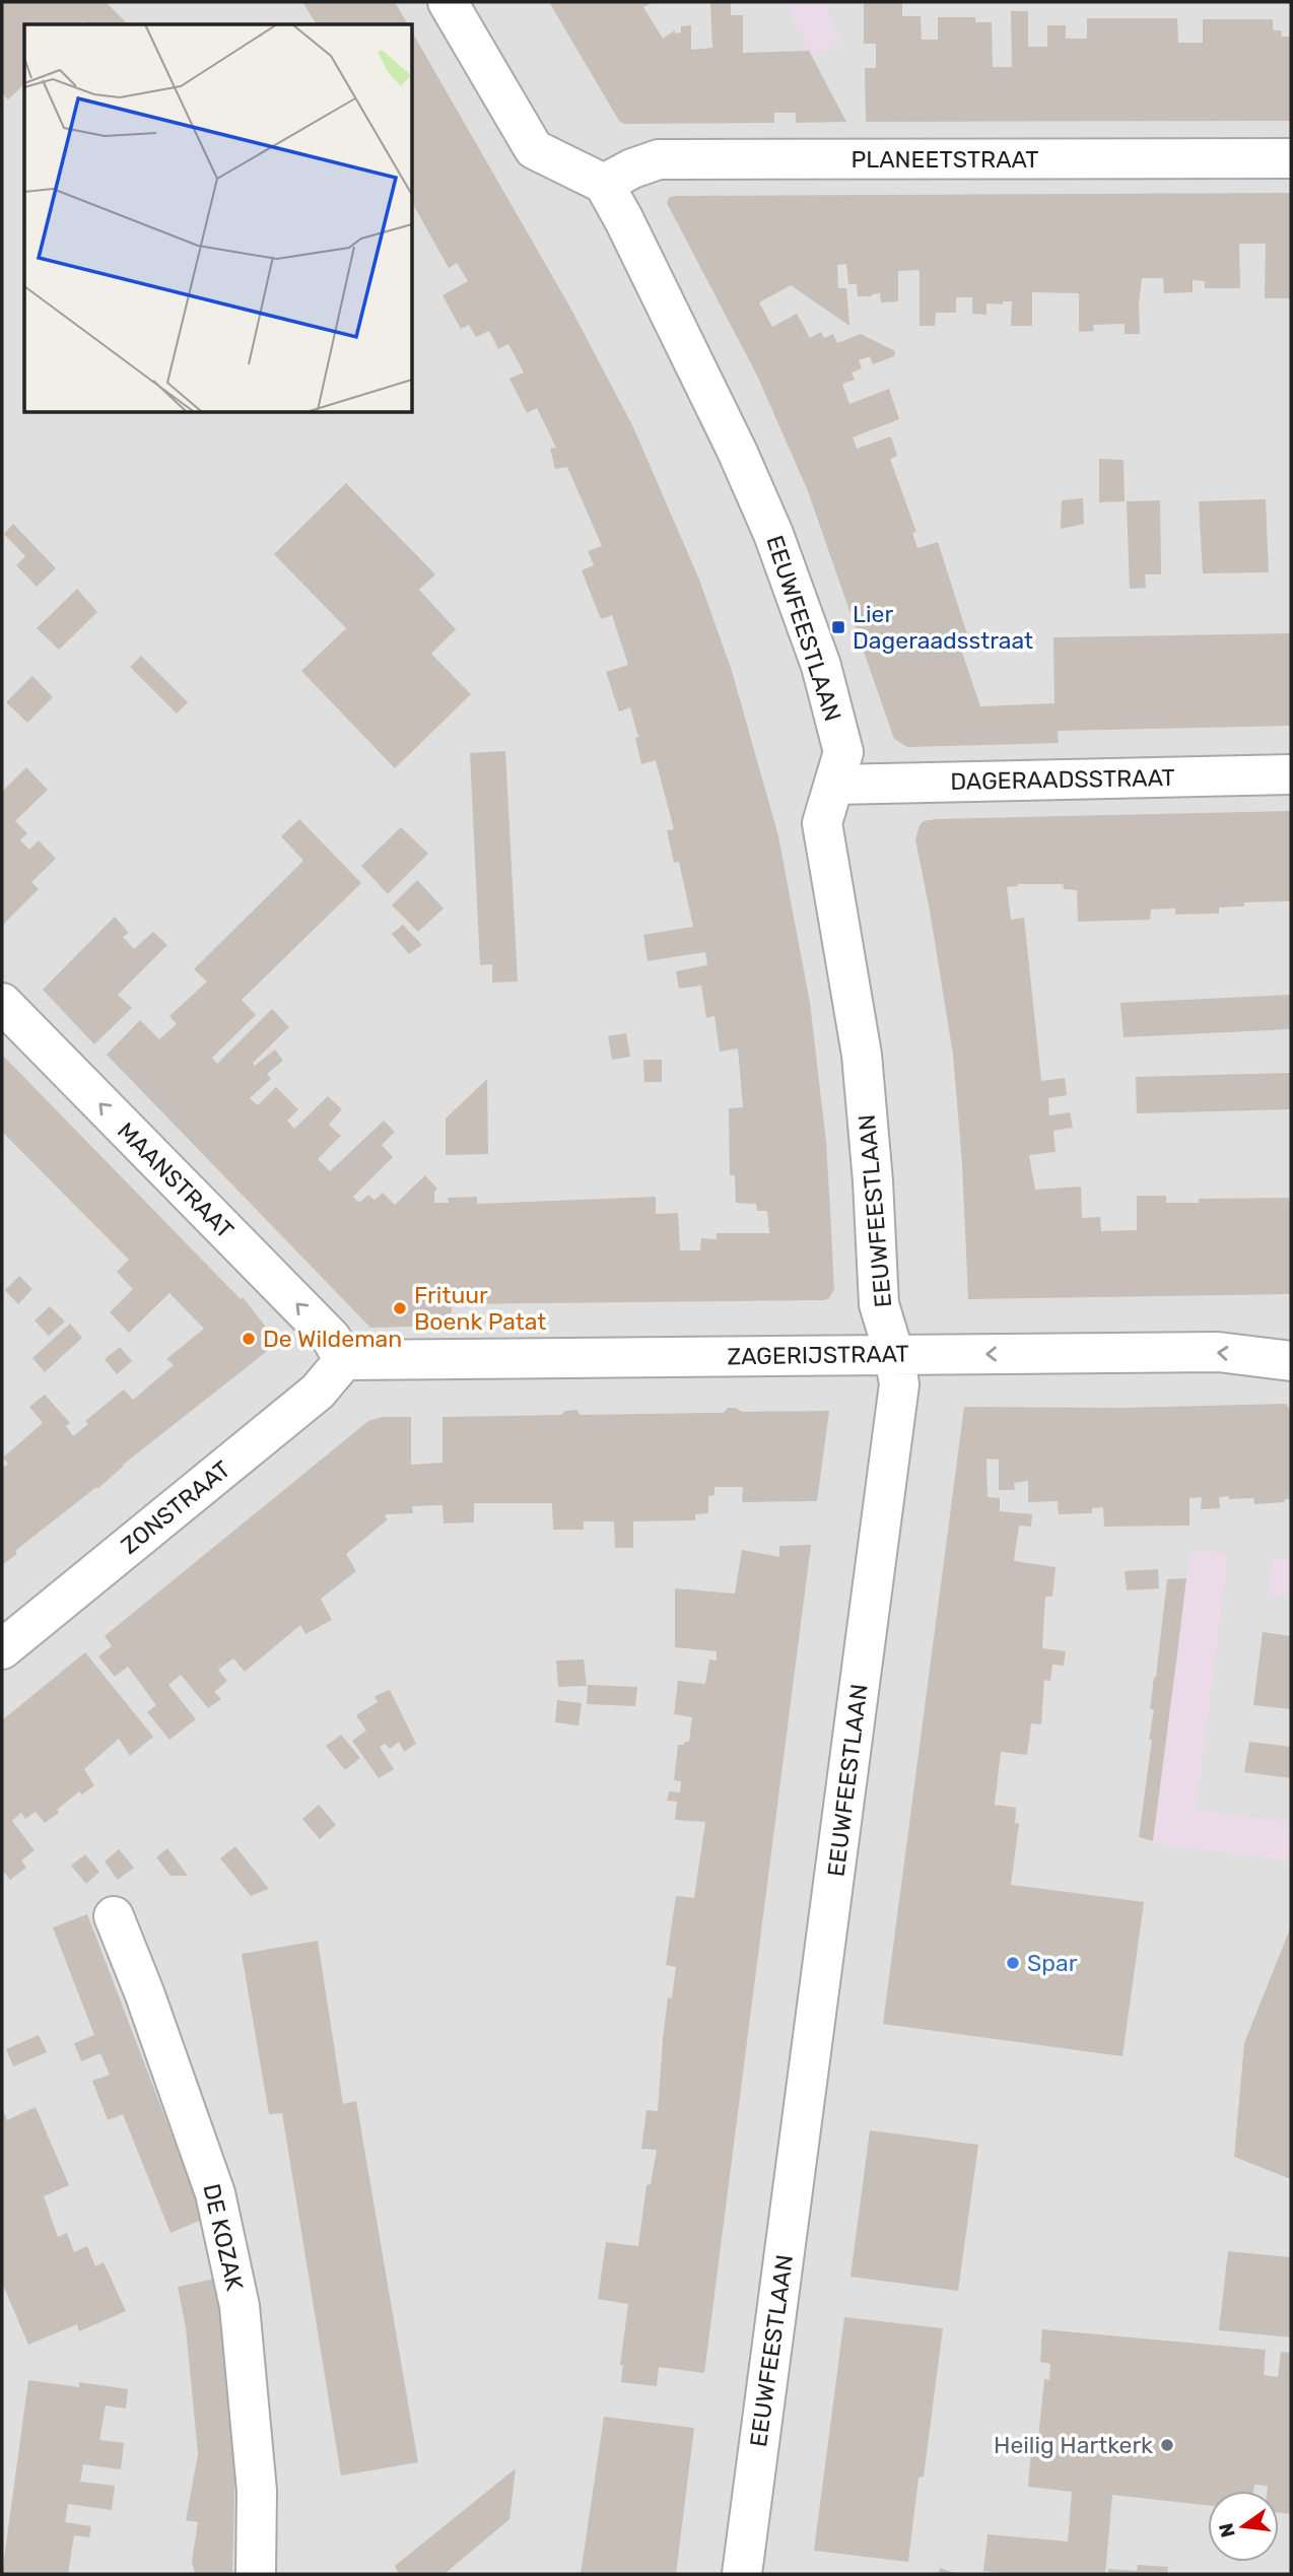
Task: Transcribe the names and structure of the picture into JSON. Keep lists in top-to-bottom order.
{
  "streets": {
    "street": [
      "PLANEETSTRAAT",
      "EEUWFEESTLAAN",
      "DAGERAADSSTRAAT",
      "MAANSTRAAT",
      "ZAGERIJSTRAAT",
      "ZONSTRAAT",
      "DE KOZAK"
    ]
  },
  "crossings": [
    ["PLANEETSTRAAT", "EEUWFEESTLAAN"],
    ["EEUWFEESTLAAN", "DAGERAADSSTRAAT"],
    ["EEUWFEESTLAAN", "ZAGERIJSTRAAT"],
    ["MAANSTRAAT", "ZAGERIJSTRAAT"],
    ["MAANSTRAAT", "ZONSTRAAT"],
    ["ZAGERIJSTRAAT", "ZONSTRAAT"]
  ],
  "one_way": ["MAANSTRAAT", "ZAGERIJSTRAAT"],
  "places": {
    "transit": ["Lier Dageraadsstraat"],
    "other": [
      "Frituur Boenk Patat",
      "De Wildeman",
      "Spar",
      "Heilig Hartkerk"
    ]
  },
  "north": "left"
}
